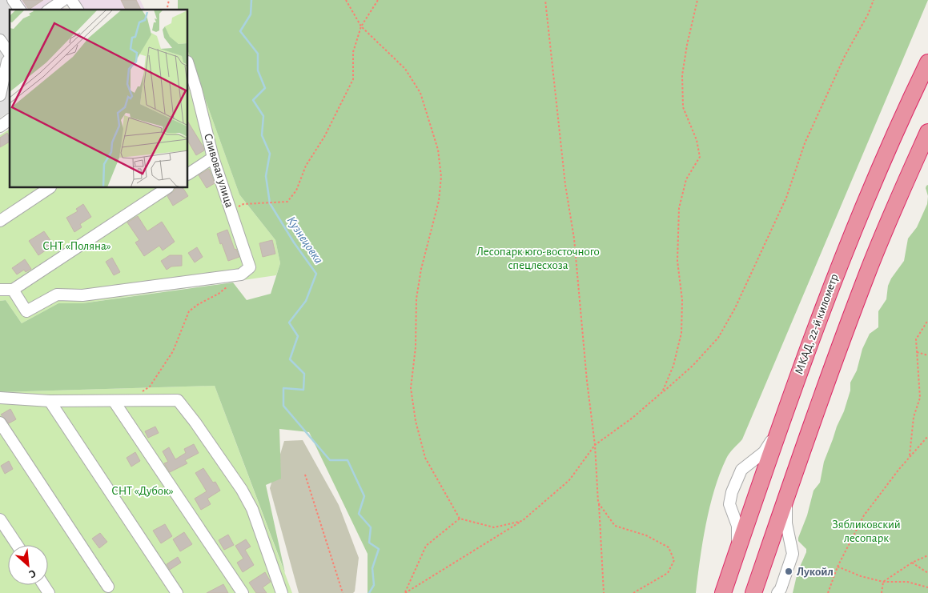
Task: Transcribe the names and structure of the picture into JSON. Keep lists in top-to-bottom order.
{
  "streets": {
    "highway": ["МКАД, 22-й километр"],
    "lane": ["Сливовая улица"]
  },
  "water": ["Кузнецовка"],
  "parks": [
    "СНТ «Поляна»",
    "Лесопарк юго-восточного спецлесхоза",
    "СНТ «Дубок»",
    "Зябликовский лесопарк"
  ],
  "places": ["Лукойл"],
  "north": "bottom right"
}
